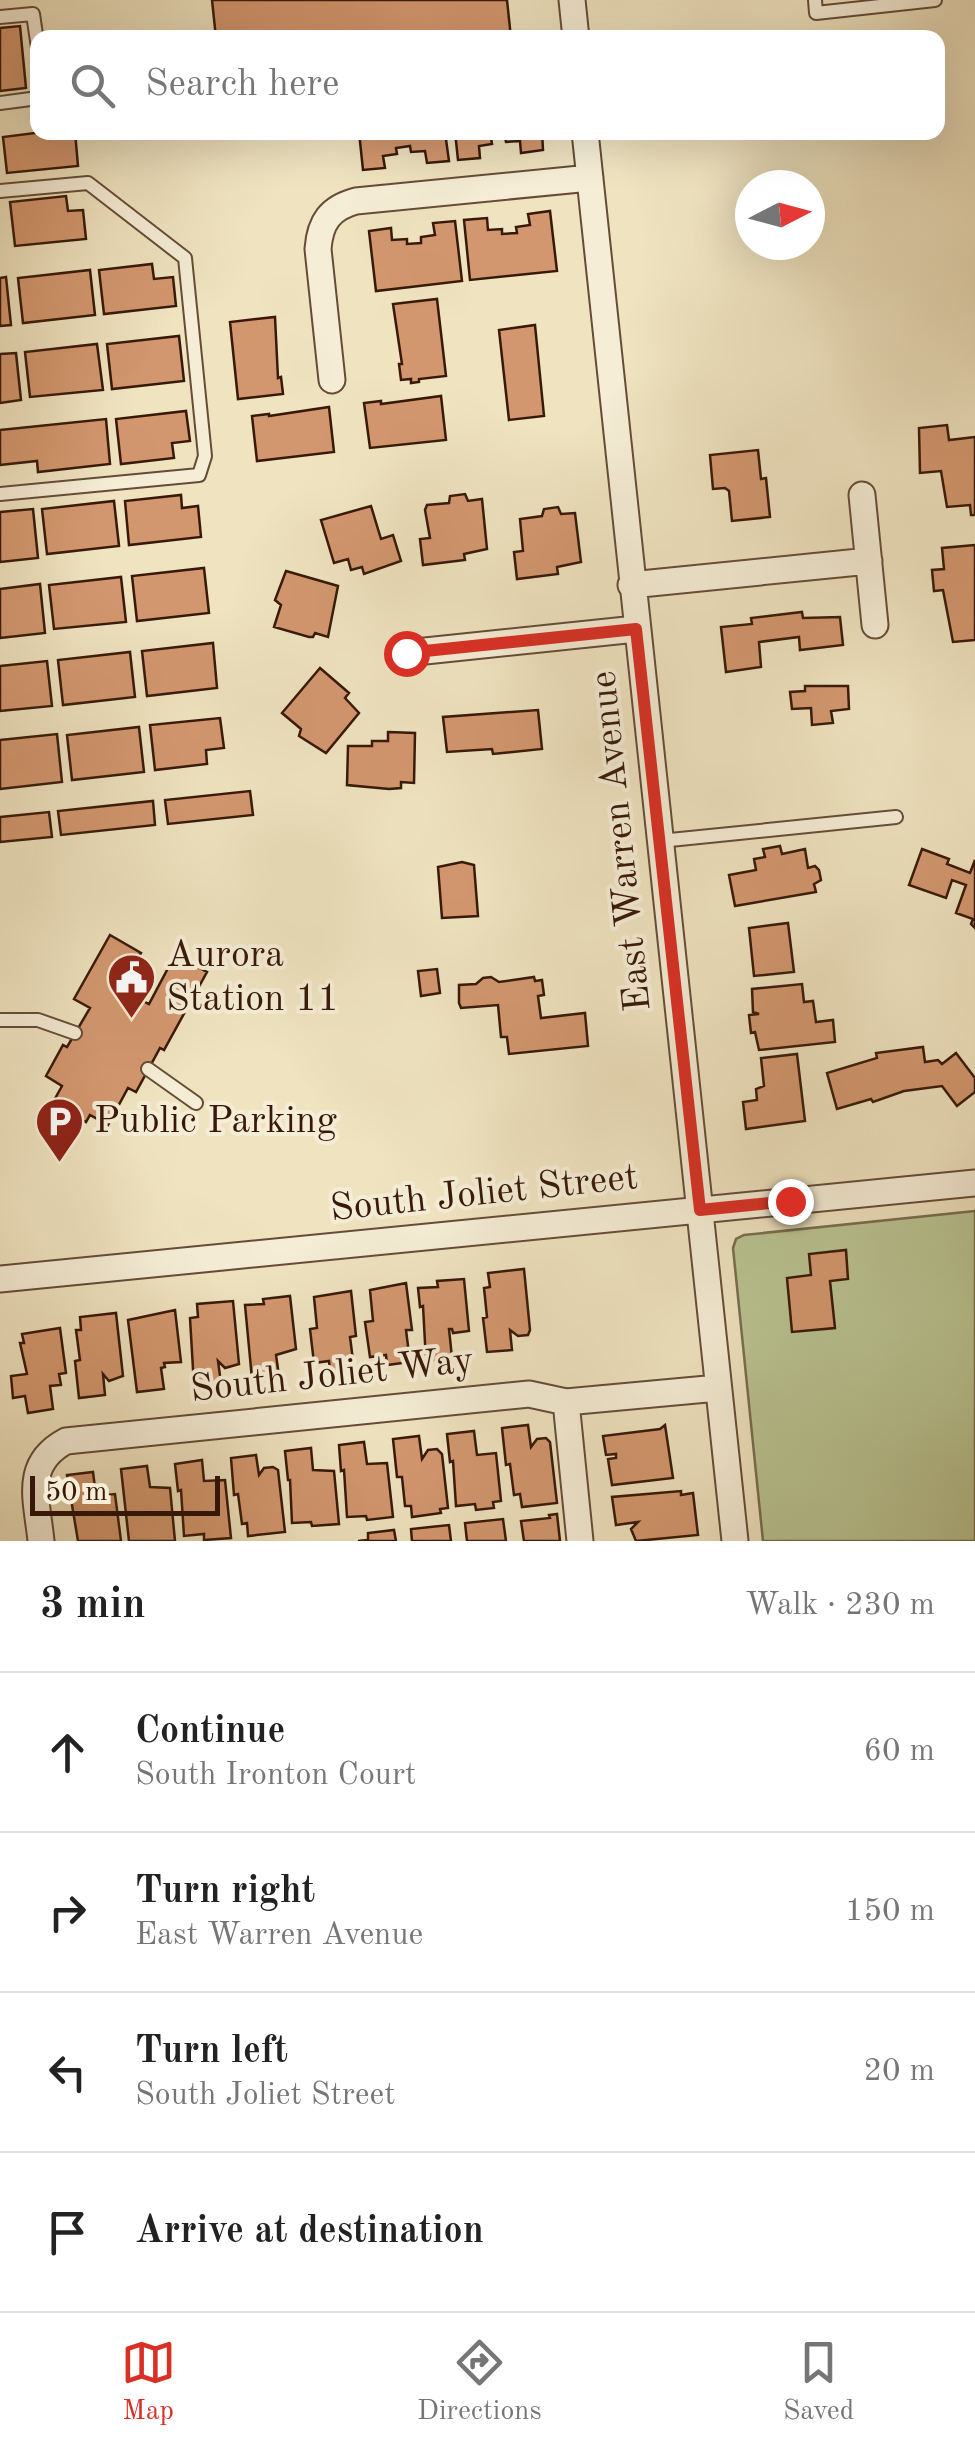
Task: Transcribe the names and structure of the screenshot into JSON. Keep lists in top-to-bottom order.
{
  "streets": {
    "street": ["East Warren Avenue", "South Joliet Street", "South Joliet Way"]
  },
  "crossings": [
    ["East Warren Avenue", "South Joliet Street"],
    ["East Warren Avenue", "South Joliet Way"]
  ],
  "places": {
    "public building": ["Aurora Station 11"],
    "parking": ["Public Parking"]
  },
  "scale_bar": "50 m",
  "north": "right",
  "page": {
    "search": "Search here",
    "scale": "50 m",
    "heading": ["3 min", "Walk · 230 m"],
    "list": [
      ["Continue", "South Ironton Court", "60 m"],
      ["Turn right", "East Warren Avenue", "150 m"],
      ["Turn left", "South Joliet Street", "20 m"],
      "Arrive at destination"
    ],
    "nav": ["Map", "Directions", "Saved"]
  }
}
